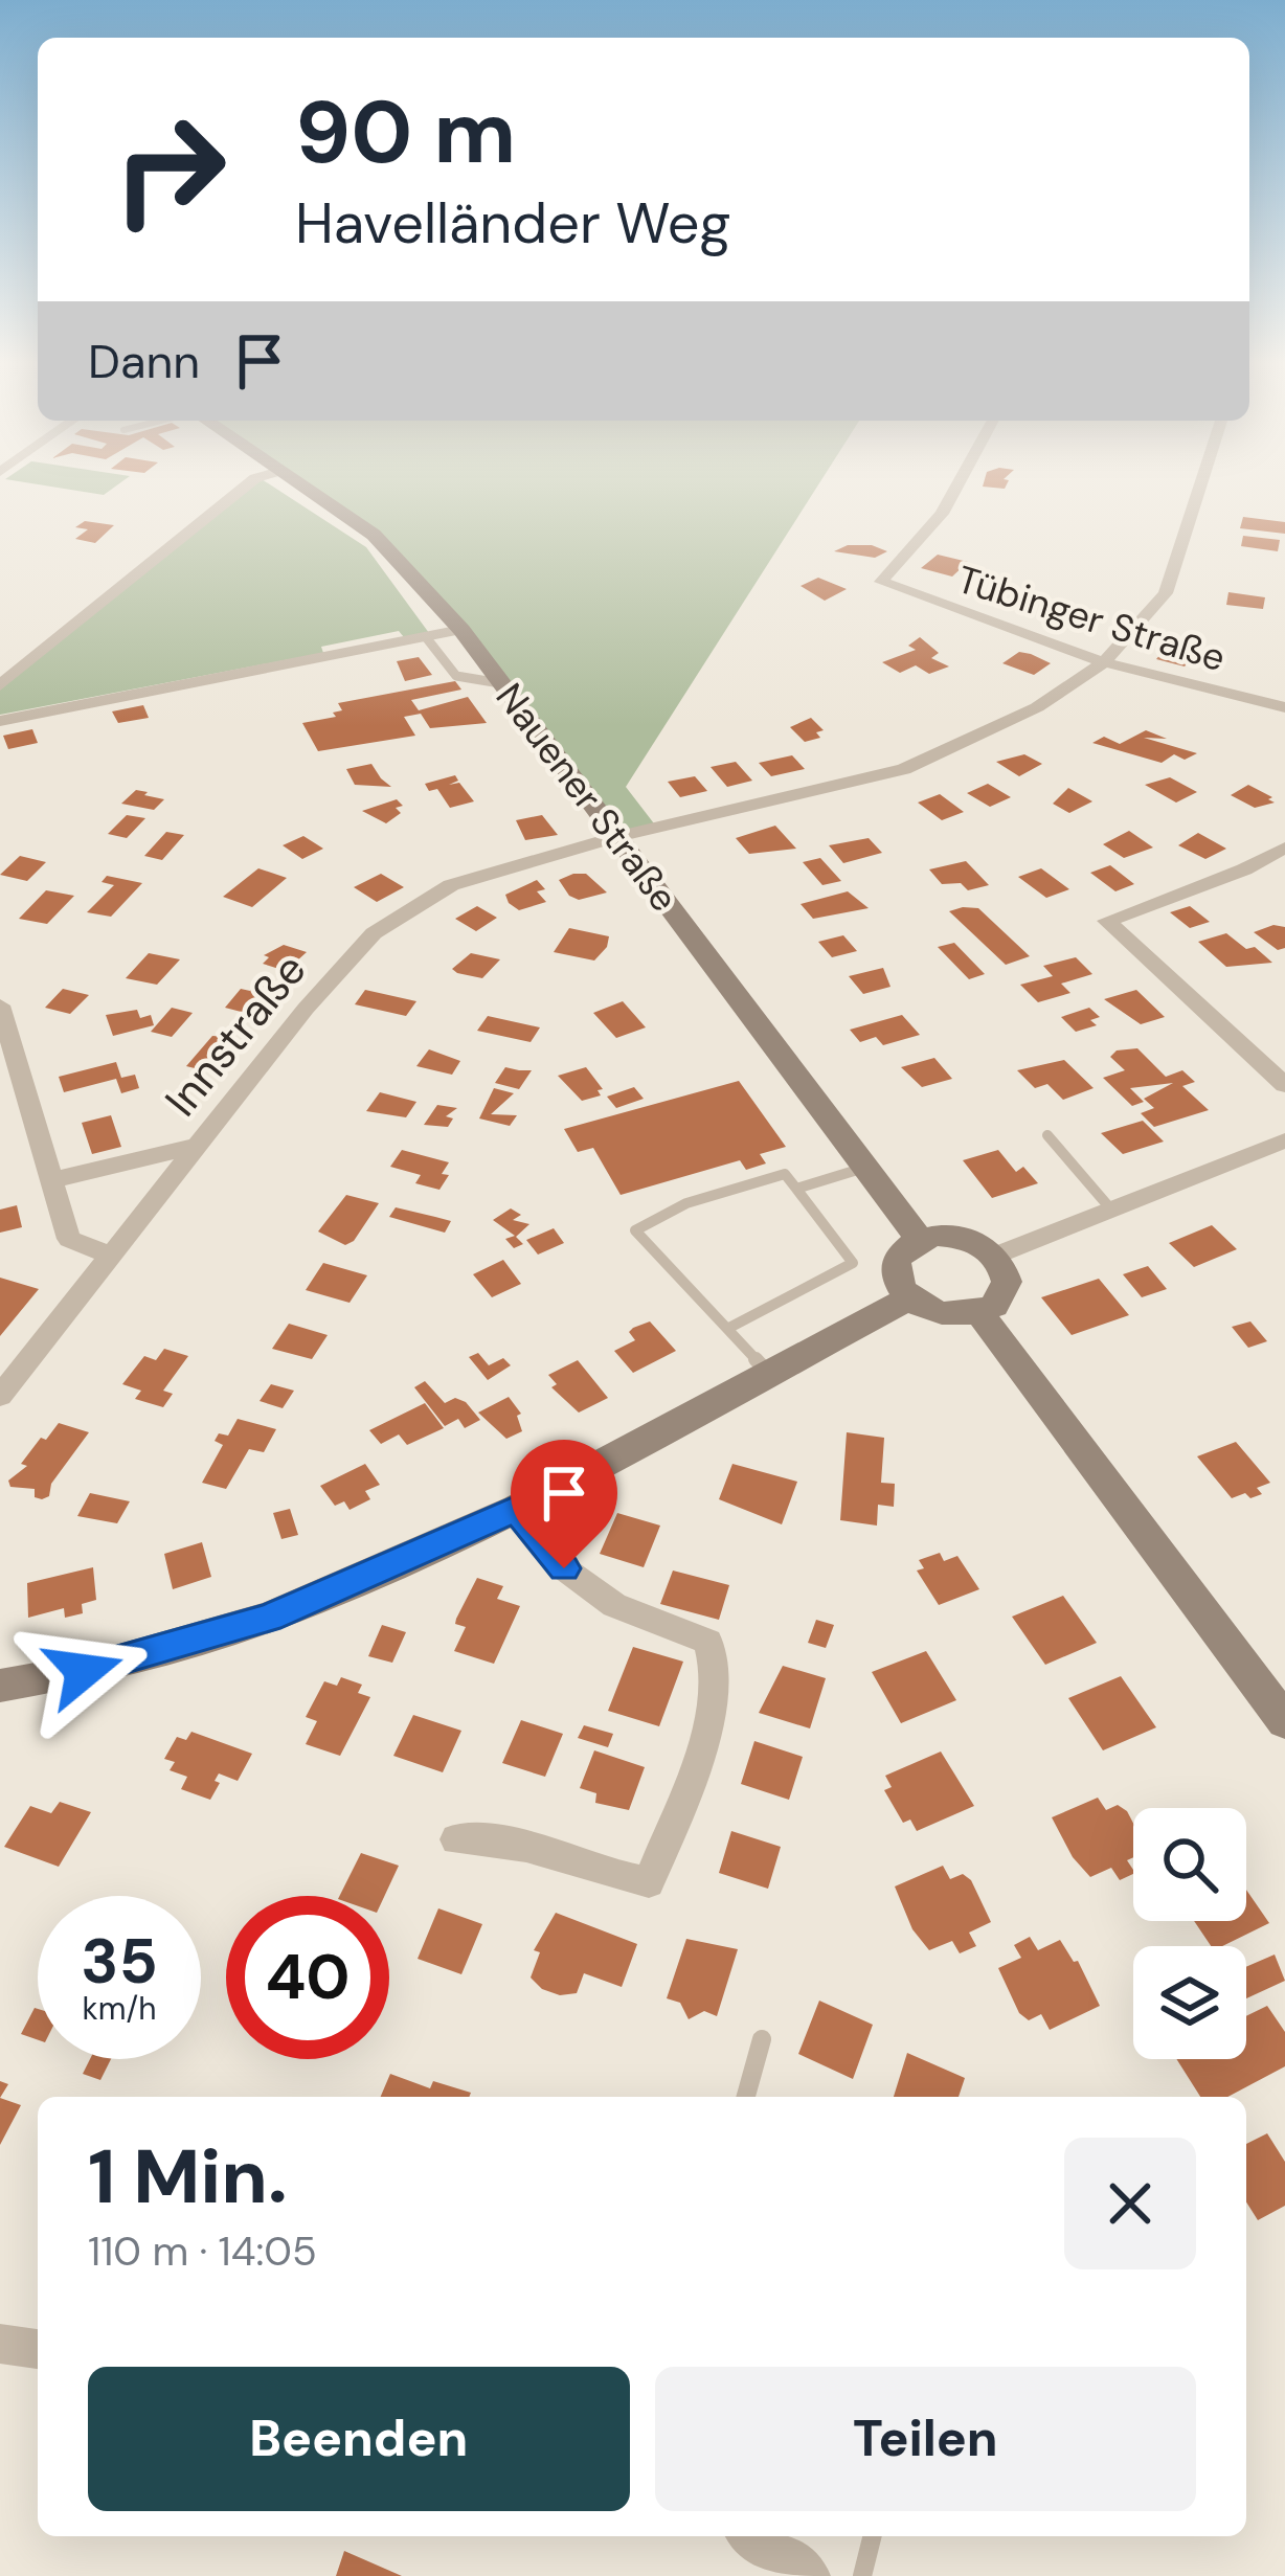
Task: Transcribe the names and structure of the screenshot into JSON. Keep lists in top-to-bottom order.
{
  "streets": {
    "main road": ["Nauener Straße"],
    "street": ["Tübinger Straße", "Innstraße"]
  },
  "crossings": [
    ["Tübinger Straße", "Innstraße"],
    ["Nauener Straße", "Innstraße"]
  ],
  "page": {
    "turn": ["90 m", "Havelländer Weg"],
    "then": "Dann",
    "speed": "35 km/h",
    "limit": "40",
    "heading": ["1 Min.", "110 m · 14:05"],
    "buttons": ["Beenden", "Teilen"]
  }
}
